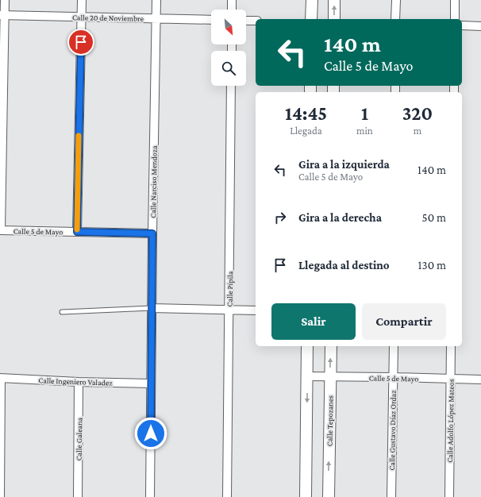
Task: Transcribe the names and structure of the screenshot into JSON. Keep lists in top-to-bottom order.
{
  "streets": {
    "main road": ["Calle Tepozanes"],
    "street": [
      "Calle 20 de Noviembre",
      "Calle Narciso Mendoza",
      "Calle 5 de Mayo",
      "Calle Pípila",
      "Calle Ingeniero Valadez",
      "Calle Adolfo López Mateos",
      "Calle Gustavo Díaz Ordaz",
      "Calle Galeana"
    ]
  },
  "crossings": [
    ["Calle 20 de Noviembre", "Calle Narciso Mendoza"],
    ["Calle Narciso Mendoza", "Calle 5 de Mayo"],
    ["Calle Narciso Mendoza", "Calle Ingeniero Valadez"],
    ["Calle 5 de Mayo", "Calle Tepozanes"],
    ["Calle 5 de Mayo", "Calle Adolfo López Mateos"],
    ["Calle 5 de Mayo", "Calle Gustavo Díaz Ordaz"],
    ["Calle Ingeniero Valadez", "Calle Galeana"]
  ],
  "north": "bottom right",
  "page": {
    "turn": ["140 m", "Calle 5 de Mayo"],
    "eta": [
      "14:45",
      "Llegada",
      "1",
      "min",
      "320",
      "m"
    ],
    "list": [
      {
        "name": "Gira a la izquierda",
        "note": "Calle 5 de Mayo",
        "value": "140 m"
      },
      {
        "name": "Gira a la derecha",
        "value": "50 m"
      },
      {
        "name": "Llegada al destino",
        "value": "130 m"
      }
    ],
    "buttons": ["Salir", "Compartir"]
  }
}
